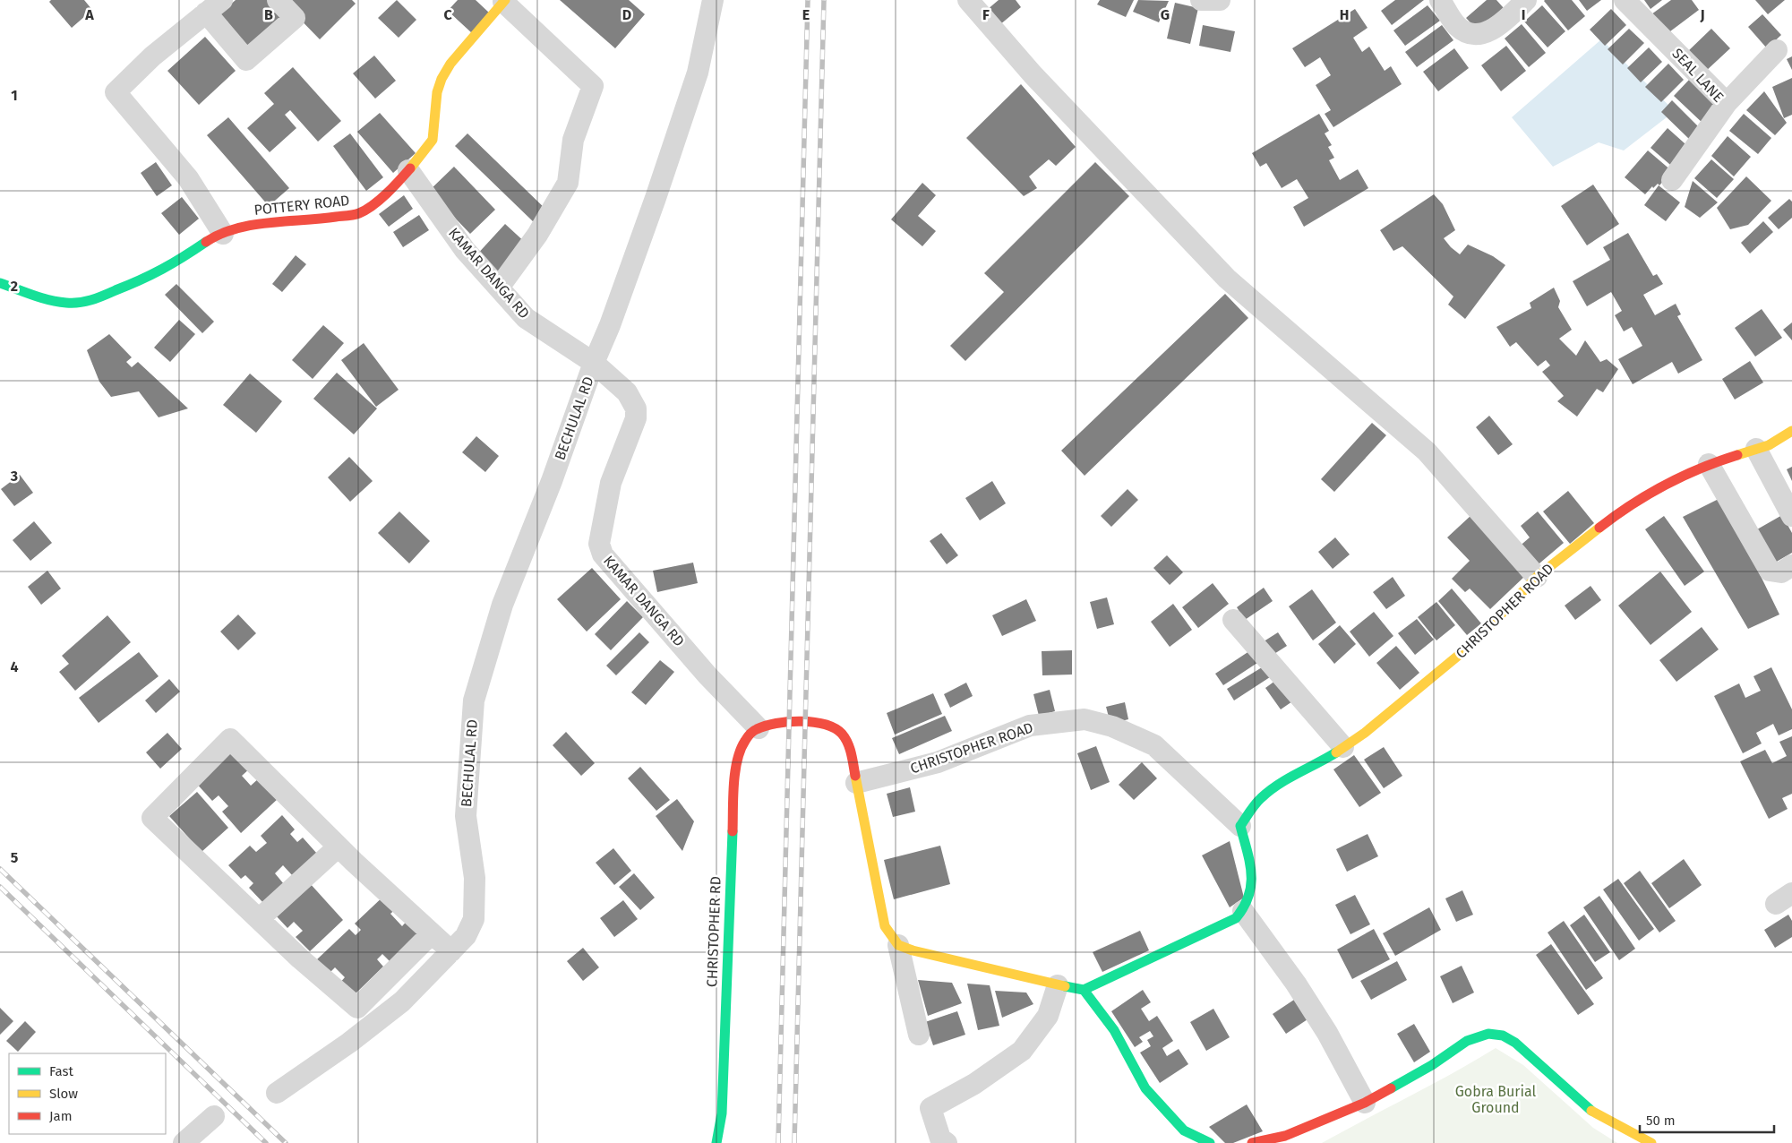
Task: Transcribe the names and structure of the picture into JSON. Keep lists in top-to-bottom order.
{
  "streets": {
    "street": [
      "SEAL LANE",
      "POTTERY ROAD",
      "KAMAR DANGA RD",
      "BECHULAL RD",
      "CHRISTOPHER ROAD",
      "CHRISTOPHER RD"
    ]
  },
  "crossings": [
    ["POTTERY ROAD", "KAMAR DANGA RD"],
    ["KAMAR DANGA RD", "BECHULAL RD"],
    ["KAMAR DANGA RD", "CHRISTOPHER RD"]
  ],
  "parks": ["Gobra Burial Ground"],
  "legend": ["Fast", "Slow", "Jam"],
  "scale_bar": "50 m",
  "grid": {
    "columns": [
      "A",
      "B",
      "C",
      "D",
      "E",
      "F",
      "G",
      "H",
      "I",
      "J"
    ],
    "rows": [
      "1",
      "2",
      "3",
      "4",
      "5"
    ]
  }
}
